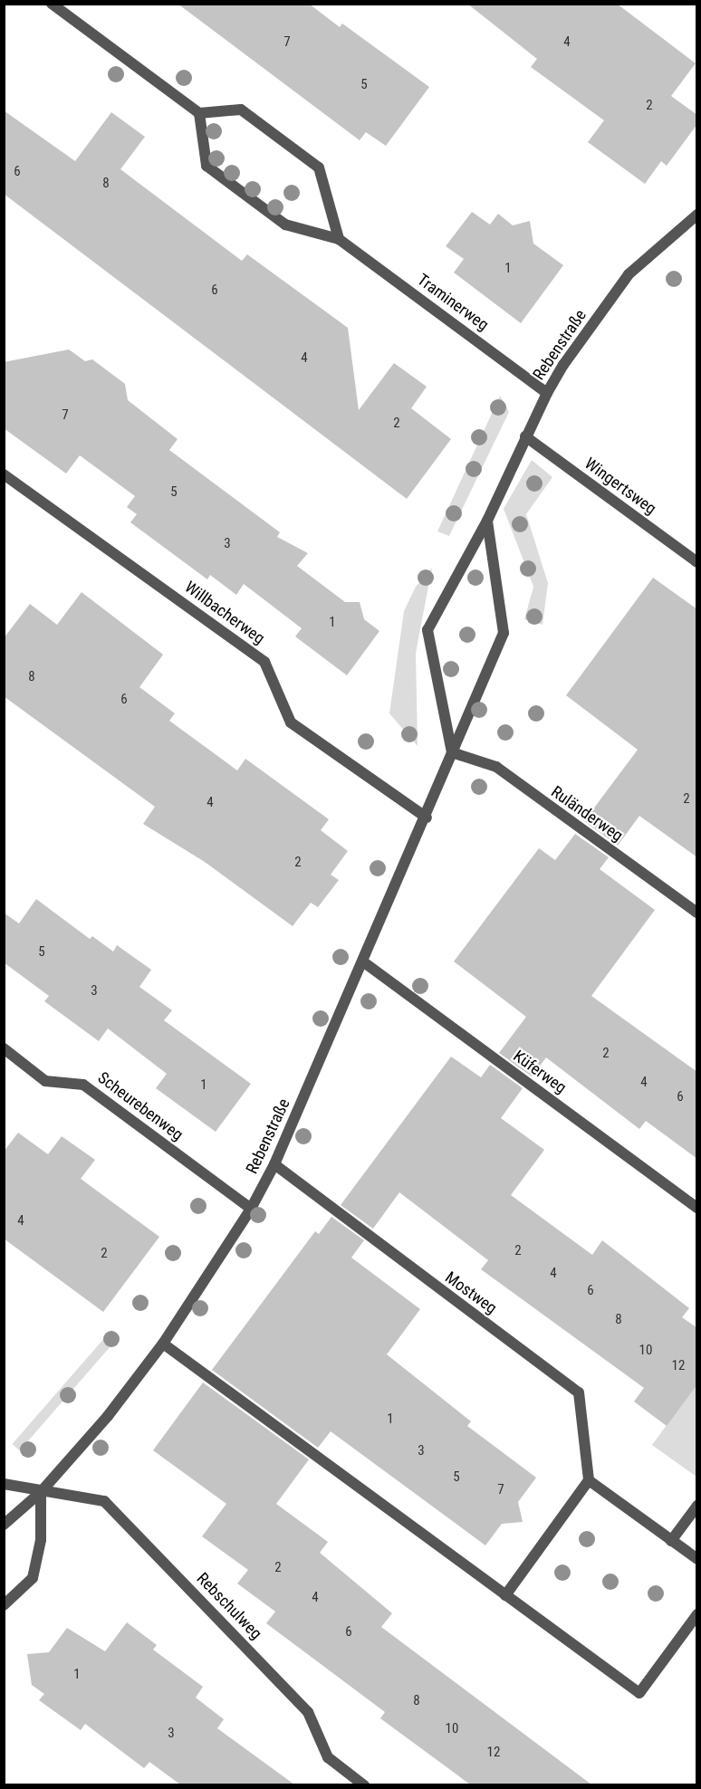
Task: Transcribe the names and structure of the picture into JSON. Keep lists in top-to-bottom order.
{
  "streets": {
    "street": [
      "Traminerweg",
      "Rebenstraße",
      "Wingertsweg",
      "Willbacherweg",
      "Ruländerweg",
      "Küferweg",
      "Scheurebenweg",
      "Mostweg",
      "Rebschulweg"
    ]
  },
  "crossings": [
    ["Traminerweg", "Rebenstraße"],
    ["Rebenstraße", "Wingertsweg"],
    ["Rebenstraße", "Willbacherweg"],
    ["Rebenstraße", "Ruländerweg"],
    ["Rebenstraße", "Küferweg"],
    ["Rebenstraße", "Scheurebenweg"],
    ["Rebenstraße", "Mostweg"],
    ["Rebenstraße", "Rebschulweg"]
  ],
  "house_numbers": [
    "7",
    "4",
    "5",
    "2",
    "6",
    "8",
    "1",
    "6",
    "4",
    "7",
    "2",
    "5",
    "3",
    "1",
    "8",
    "6",
    "2",
    "4",
    "2",
    "5",
    "3",
    "2",
    "4",
    "1",
    "6",
    "4",
    "2",
    "2",
    "4",
    "6",
    "8",
    "10",
    "12",
    "1",
    "3",
    "5",
    "7",
    "2",
    "4",
    "6",
    "1",
    "8",
    "10",
    "3",
    "12"
  ]
}
